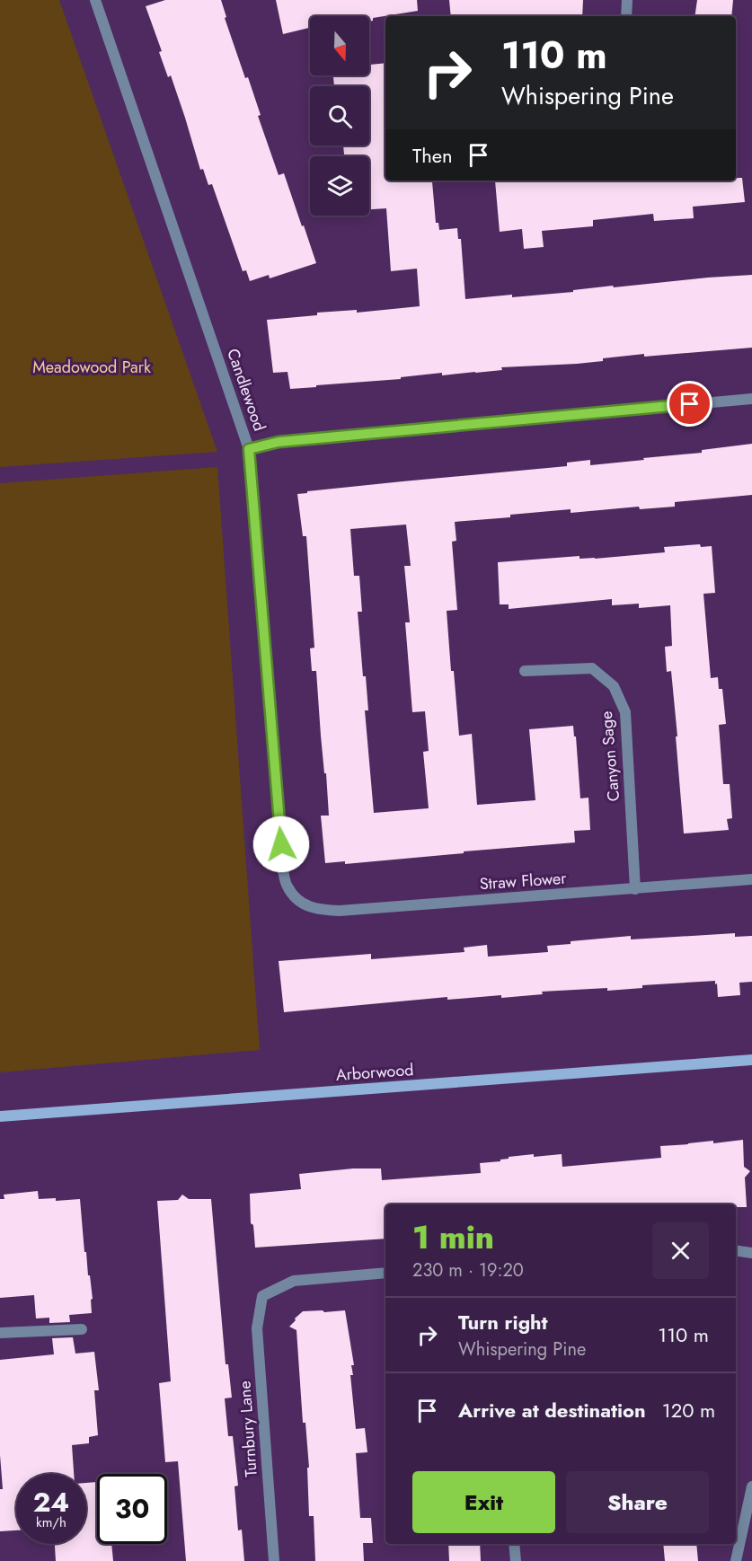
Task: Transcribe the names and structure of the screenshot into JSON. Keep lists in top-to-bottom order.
{
  "streets": {
    "street": [
      "Candlewood",
      "Canyon Sage",
      "Straw Flower",
      "Arborwood",
      "Turnbury Lane"
    ]
  },
  "crossings": [
    ["Candlewood", "Straw Flower"],
    ["Canyon Sage", "Straw Flower"]
  ],
  "parks": ["Meadowood Park"],
  "north": "bottom",
  "page": {
    "turn": ["110 m", "Whispering Pine"],
    "then": "Then",
    "heading": ["1 min", "230 m · 19:20"],
    "list": [
      {
        "name": "Turn right",
        "note": "Whispering Pine",
        "value": "110 m"
      },
      {
        "name": "Arrive at destination",
        "value": "120 m"
      }
    ],
    "buttons": ["Exit", "Share"],
    "speed": "24 km/h",
    "limit": "30"
  }
}
